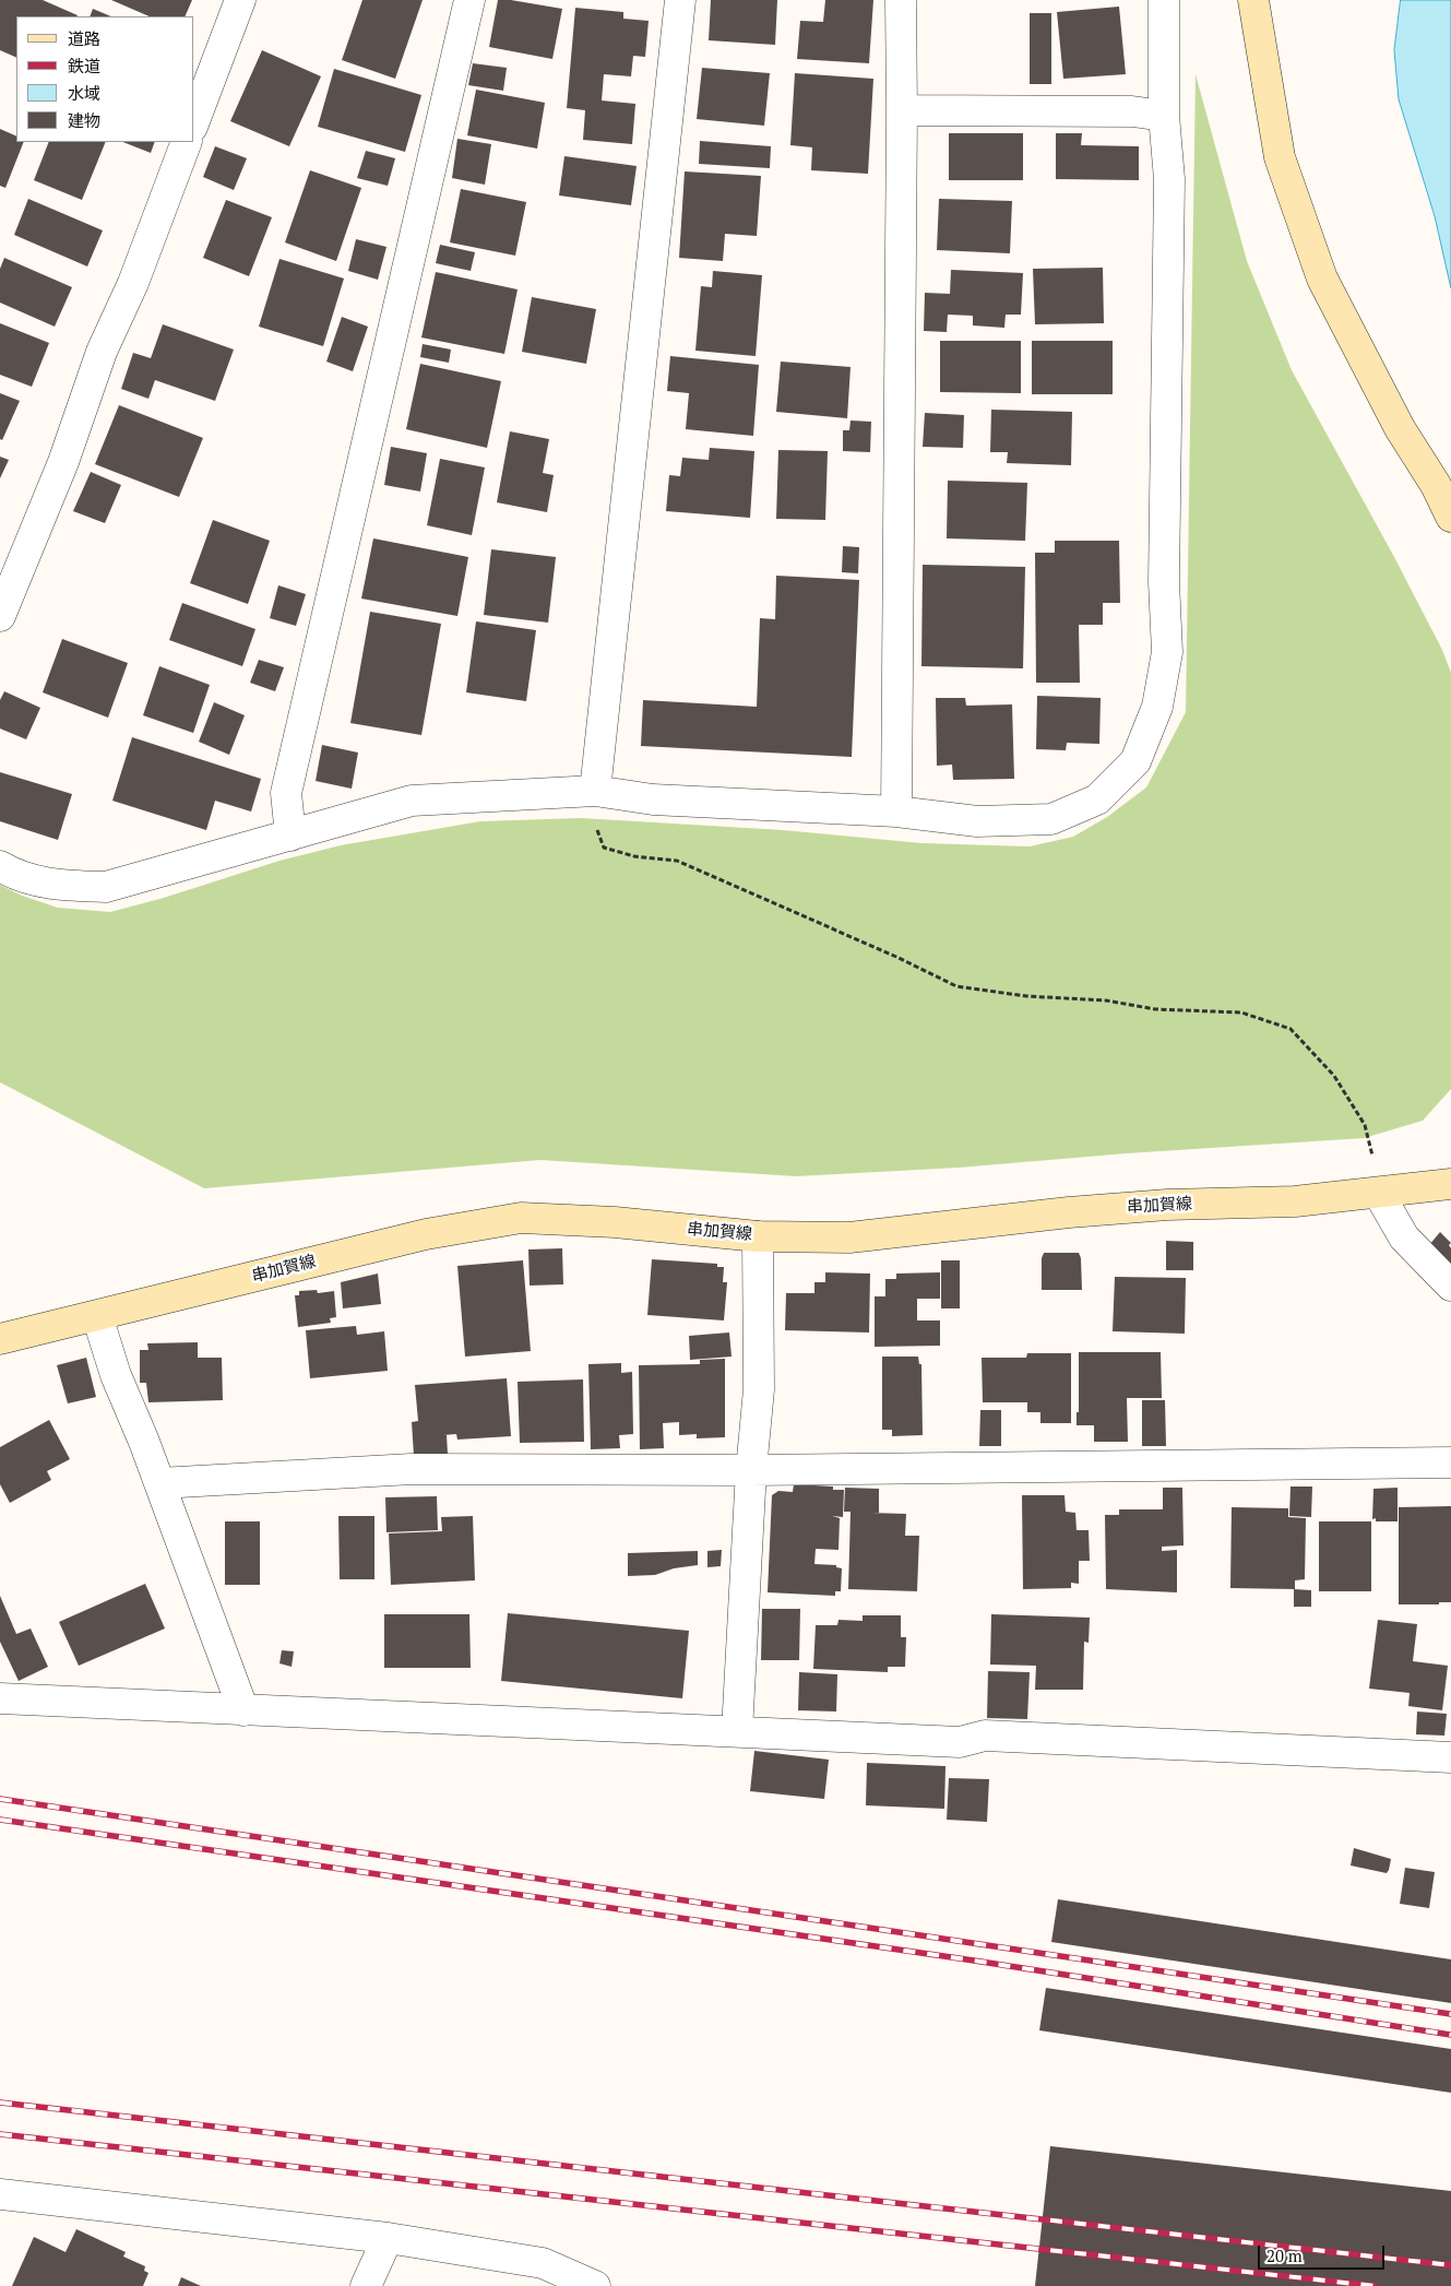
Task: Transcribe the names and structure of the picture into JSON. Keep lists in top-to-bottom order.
{
  "streets": {
    "main road": ["串加賀線"]
  },
  "legend": [
    "道路",
    "鉄道",
    "水域",
    "建物"
  ],
  "scale_bar": "20 m"
}
